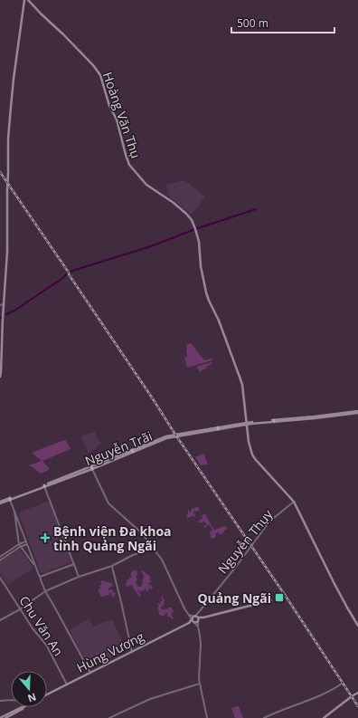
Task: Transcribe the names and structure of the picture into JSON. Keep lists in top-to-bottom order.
{
  "streets": {
    "main road": ["Hoàng Văn Thụ", "Nguyễn Trãi", "Hùng Vương"],
    "street": ["Nguyễn Thụy", "Chu Văn An"]
  },
  "crossings": [
    ["Hoàng Văn Thụ", "Nguyễn Trãi"],
    ["Hoàng Văn Thụ", "Nguyễn Thụy"],
    ["Chu Văn An", "Hùng Vương"]
  ],
  "places": {
    "health": ["Bệnh viện Đa khoa tỉnh Quảng Ngãi"],
    "transit": ["Quảng Ngãi"]
  },
  "scale_bar": "500 m",
  "north": "bottom"
}
